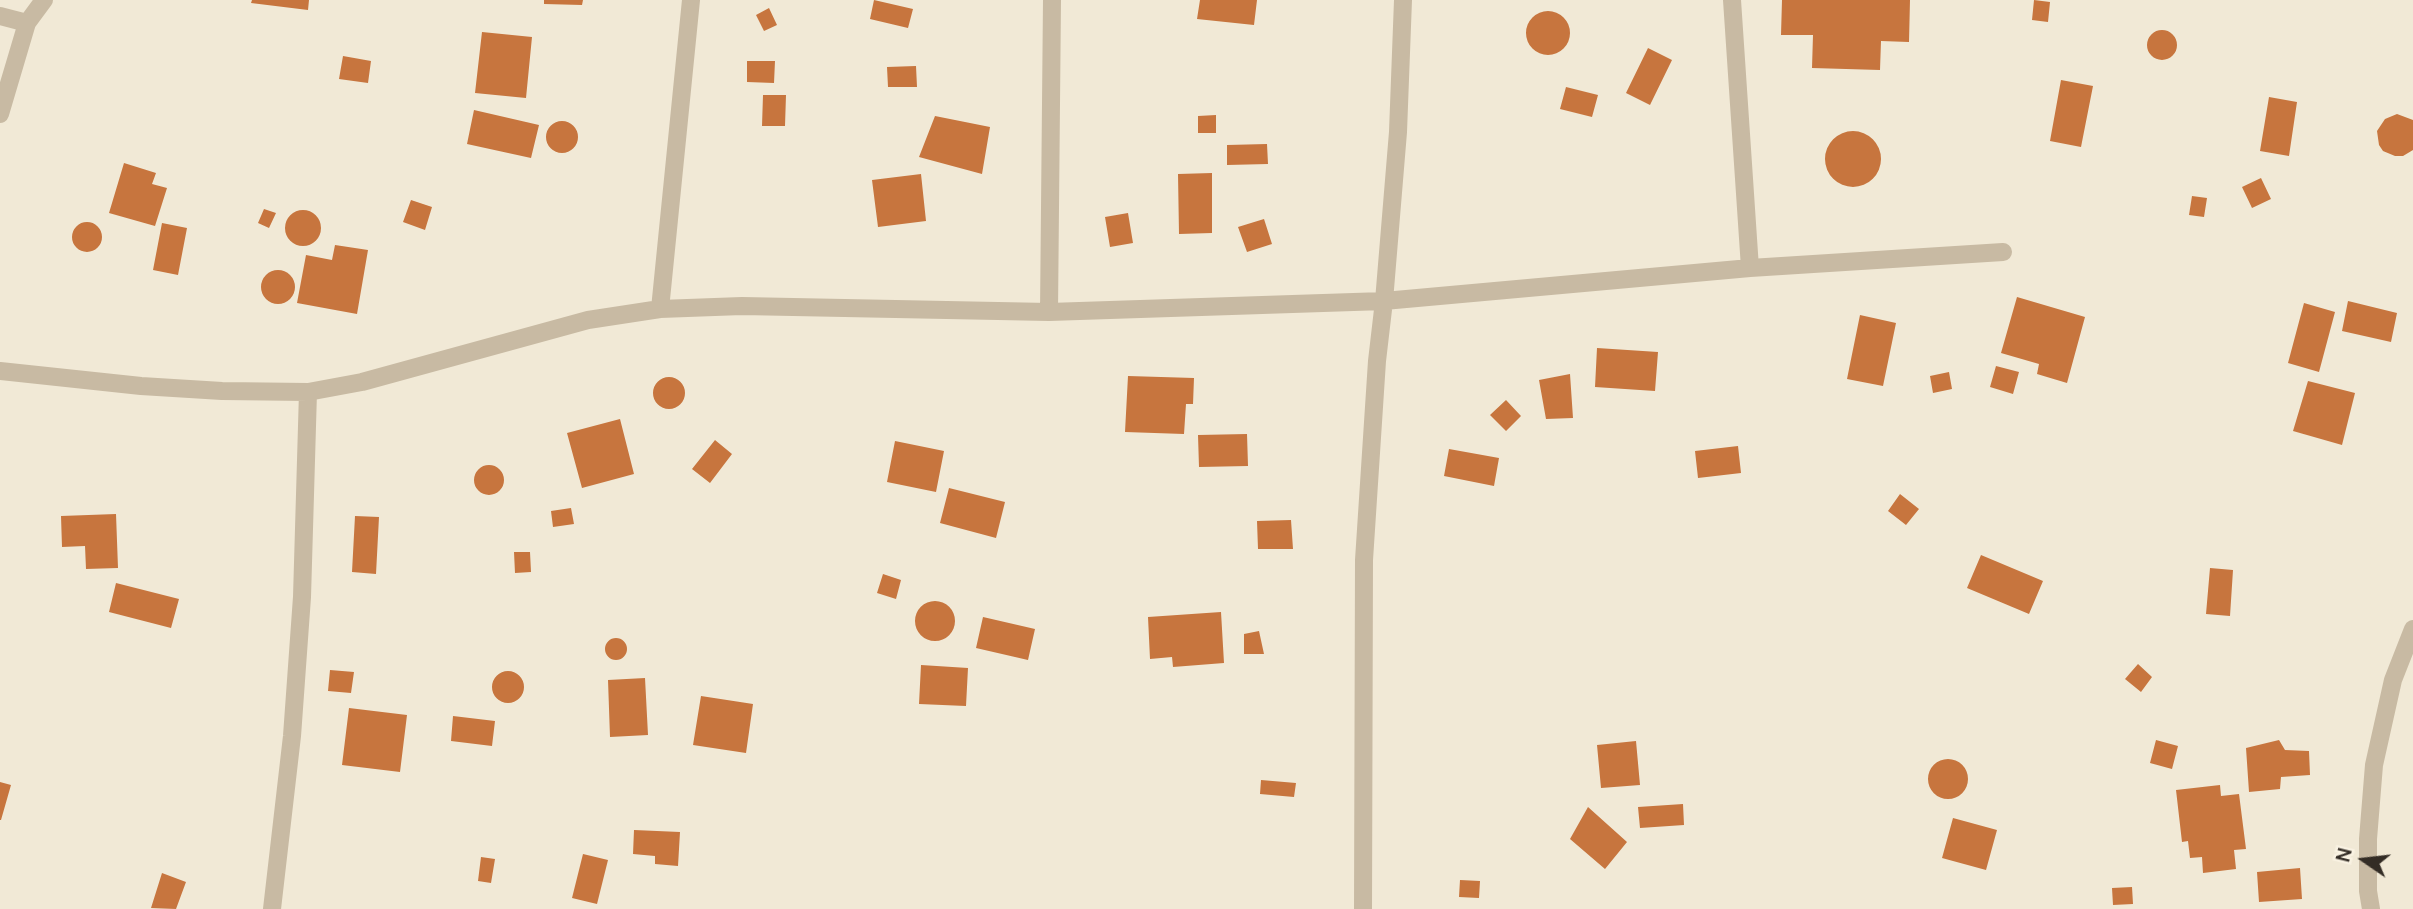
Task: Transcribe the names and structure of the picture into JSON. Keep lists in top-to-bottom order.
{
  "north": "left"
}
